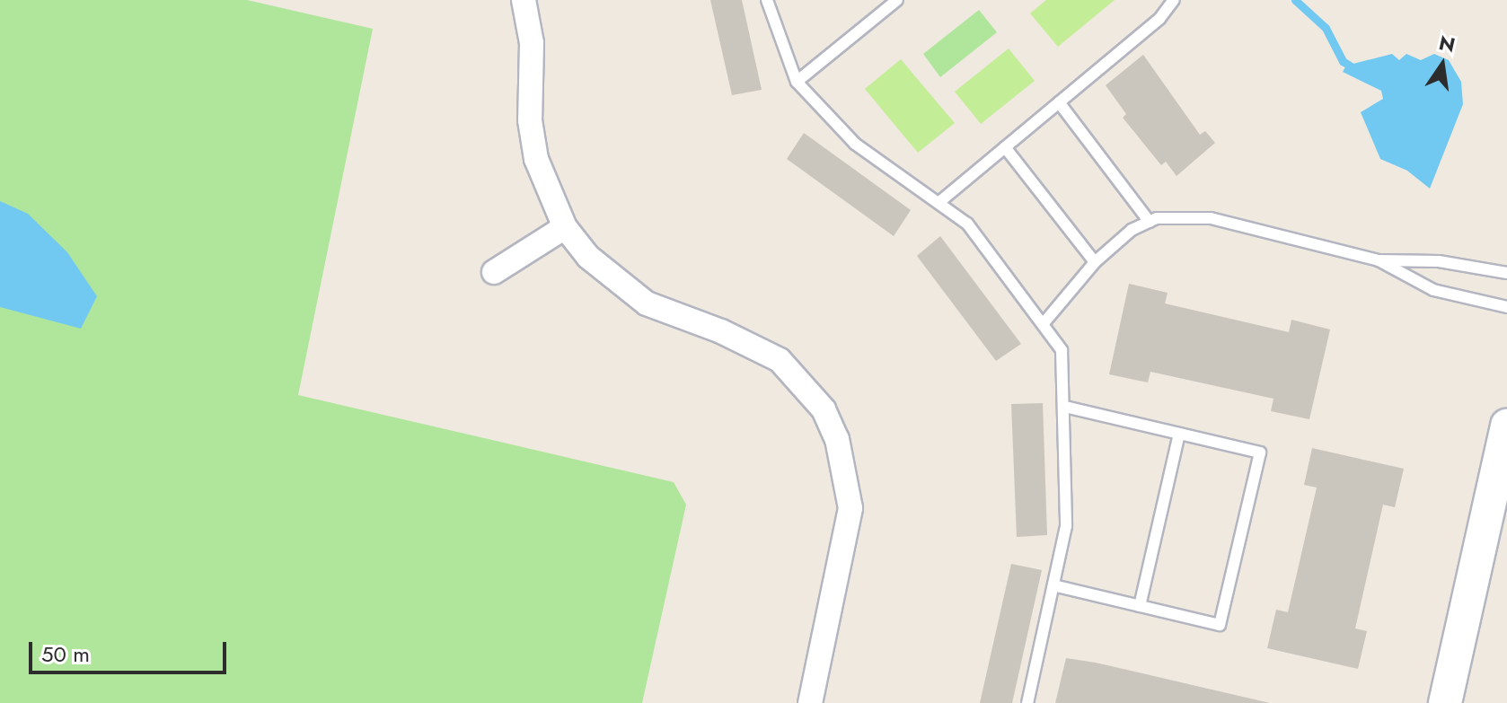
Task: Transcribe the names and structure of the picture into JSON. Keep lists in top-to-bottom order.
{
  "scale_bar": "50 m",
  "north": "top"
}
